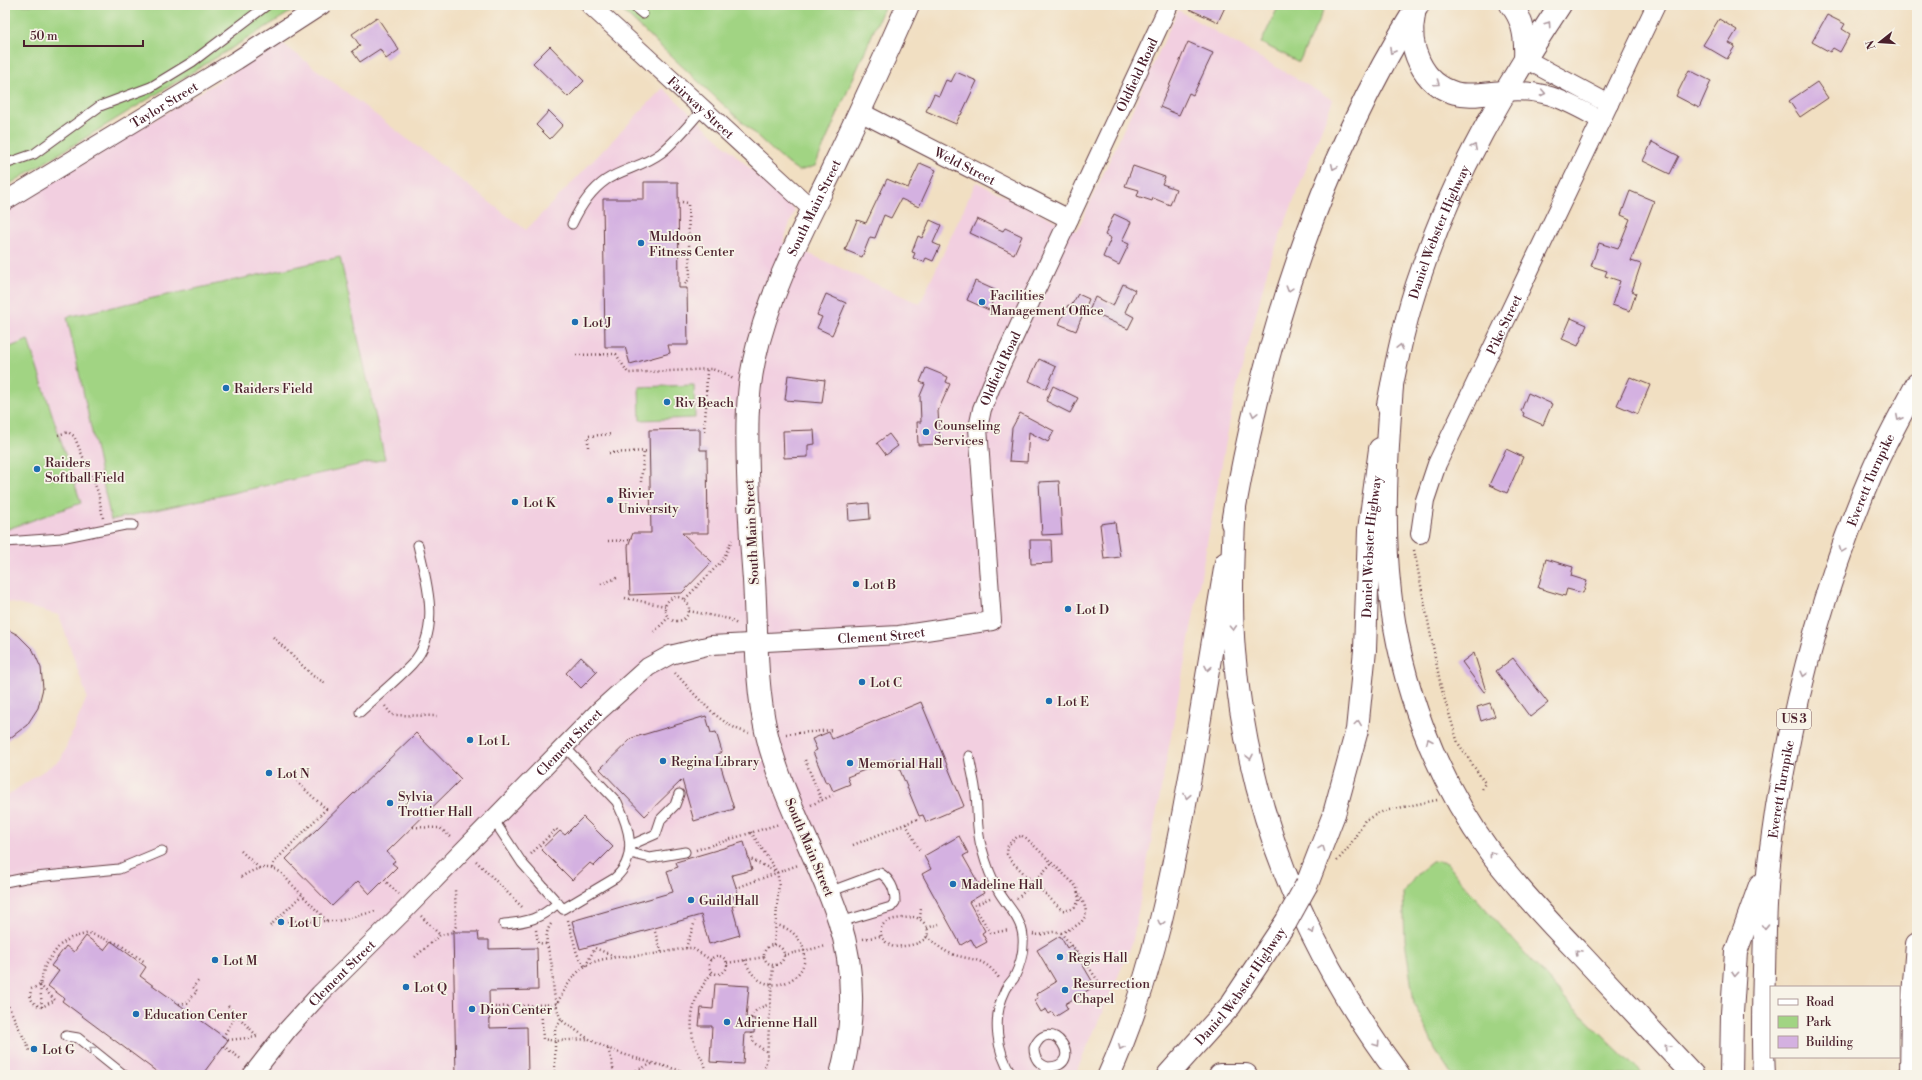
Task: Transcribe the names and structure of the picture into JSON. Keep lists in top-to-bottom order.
{
  "streets": {
    "main road": [
      "South Main Street",
      "Daniel Webster Highway",
      "Everett Turnpike",
      "US 3"
    ],
    "street": [
      "Oldfield Road",
      "Taylor Street",
      "Fairway Street",
      "Weld Street",
      "Pike Street",
      "Clement Street"
    ]
  },
  "crossings": [
    ["Oldfield Road", "Weld Street"],
    ["Oldfield Road", "Clement Street"],
    ["Fairway Street", "South Main Street"],
    ["Weld Street", "South Main Street"],
    ["South Main Street", "Clement Street"]
  ],
  "places": [
    "Muldoon Fitness Center",
    "Facilities Management Office",
    "Lot J",
    "Raiders Field",
    "Riv Beach",
    "Counseling Services",
    "Raiders Softball Field",
    "Rivier University",
    "Lot K",
    "Lot B",
    "Lot D",
    "Lot C",
    "Lot E",
    "Lot L",
    "Regina Library",
    "Memorial Hall",
    "Lot N",
    "Sylvia Trottier Hall",
    "Madeline Hall",
    "Guild Hall",
    "Lot U",
    "Regis Hall",
    "Lot M",
    "Lot Q",
    "Resurrection Chapel",
    "Dion Center",
    "Education Center",
    "Adrienne Hall",
    "Lot G"
  ],
  "legend": ["Road", "Park", "Building"],
  "scale_bar": "50 m",
  "north": "left"
}
